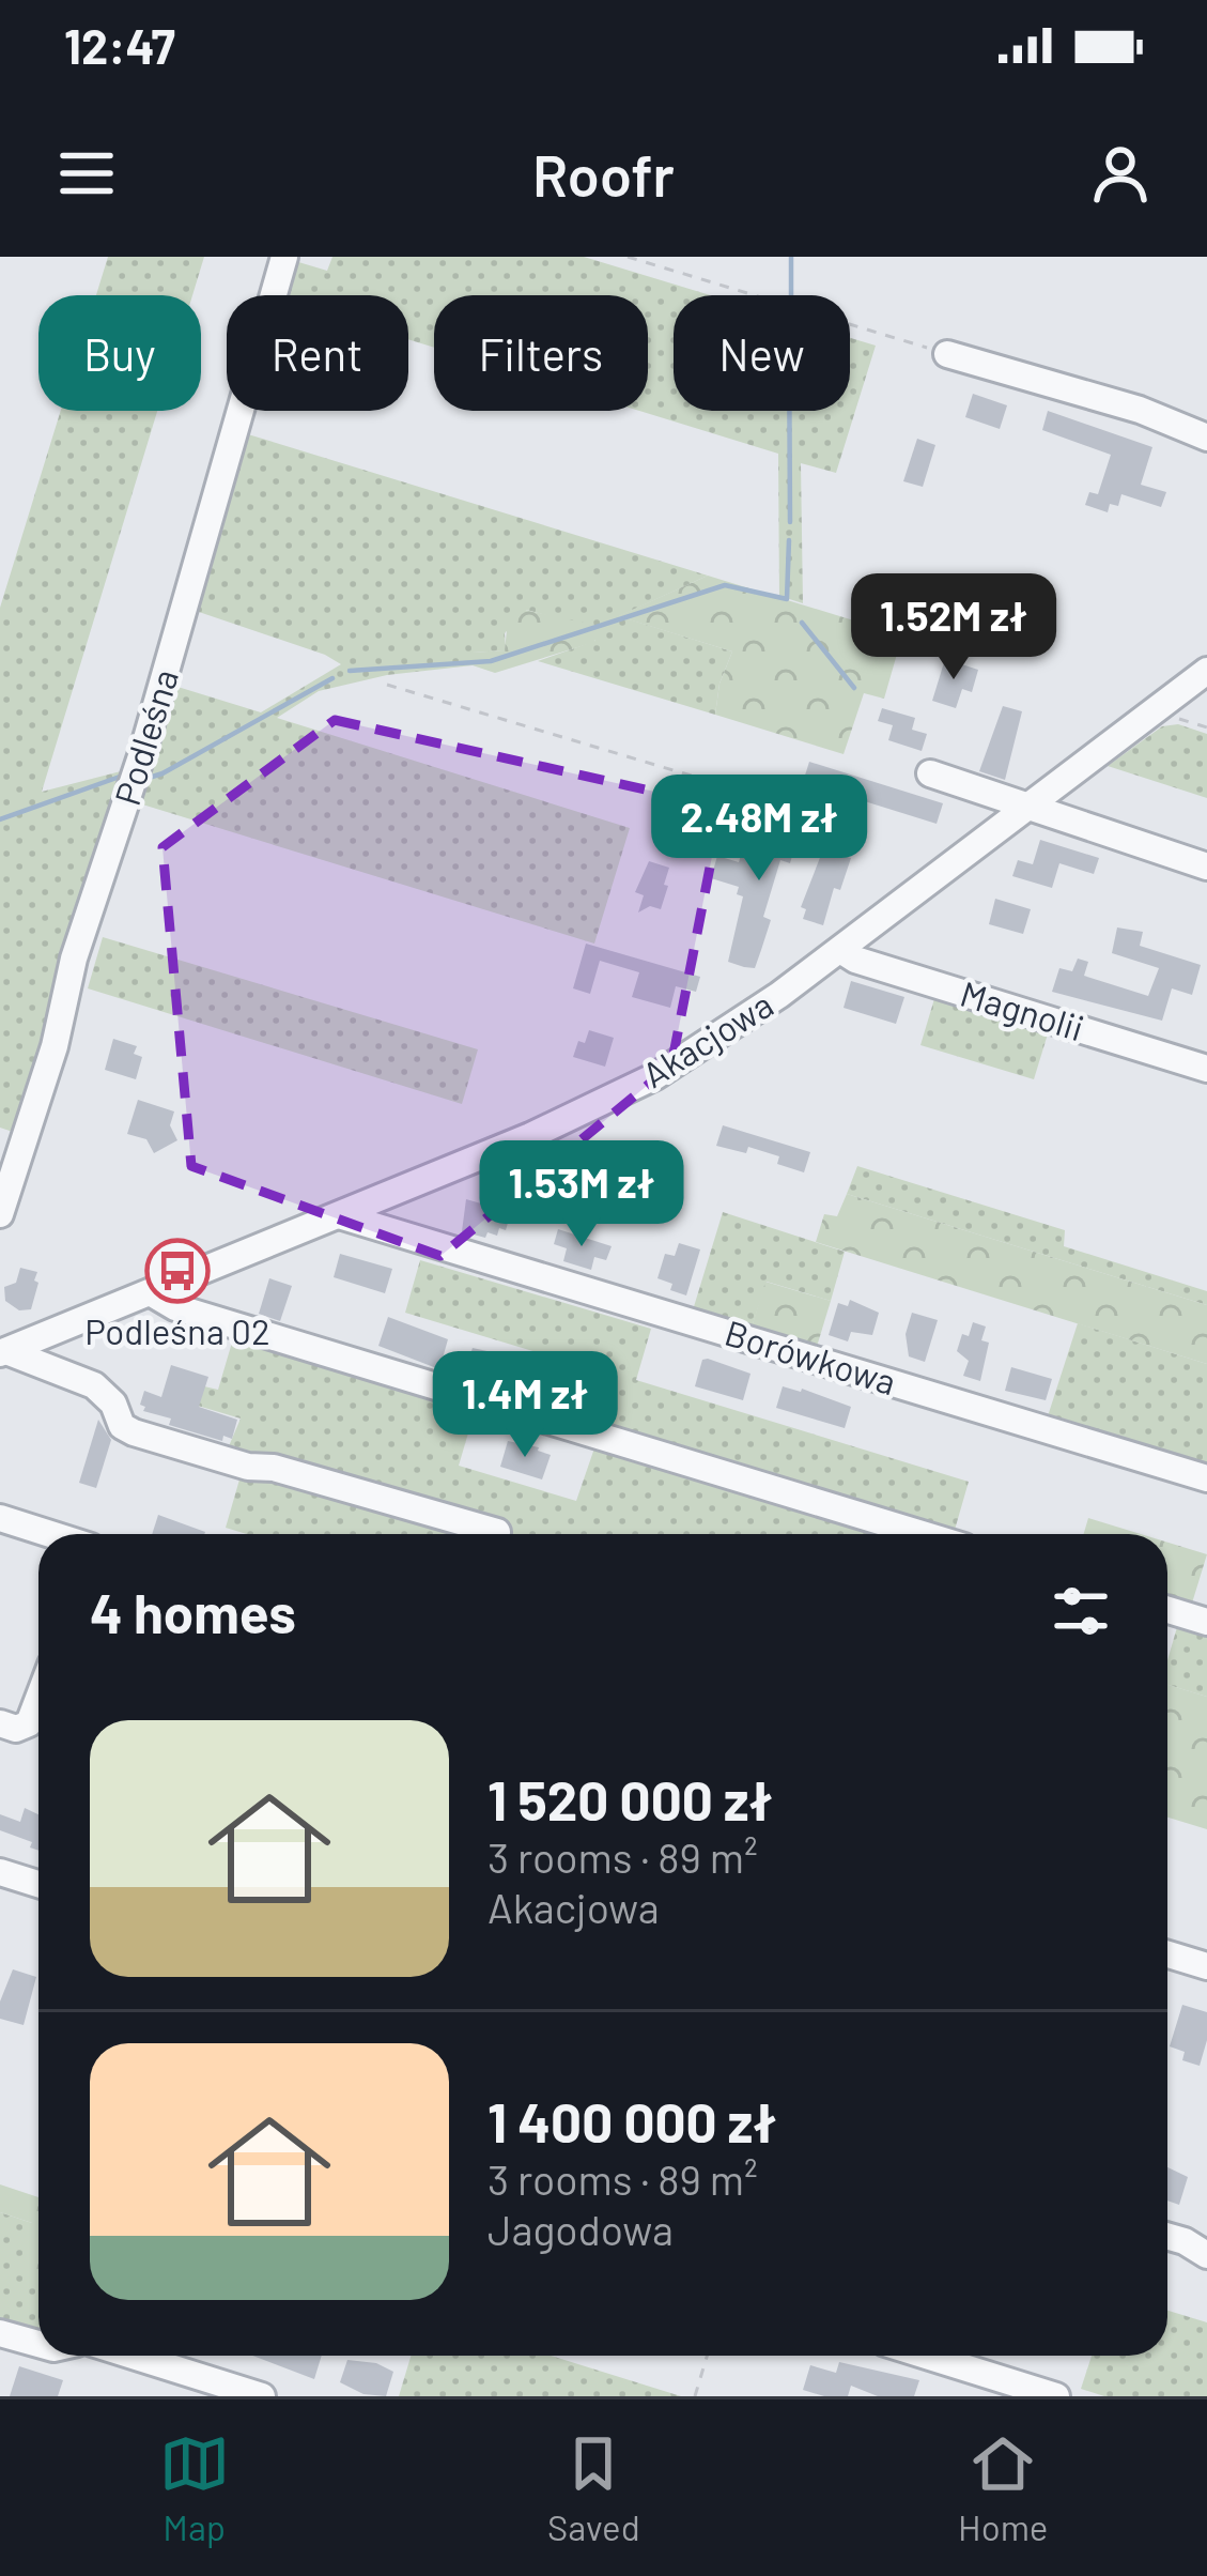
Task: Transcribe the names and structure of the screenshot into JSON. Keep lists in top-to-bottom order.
{
  "streets": {
    "street": [
      "Podleśna",
      "Magnolii",
      "Akacjowa",
      "Borówkowa"
    ]
  },
  "crossings": [
    ["Magnolii", "Akacjowa"],
    ["Akacjowa", "Borówkowa"]
  ],
  "places": {
    "bus stop": ["Podleśna 02"]
  },
  "page": {
    "status": "12:47",
    "header": "Roofr",
    "chip": [
      "Buy",
      "Rent",
      "Filters",
      "New"
    ],
    "price": [
      "1.52M zł",
      "2.48M zł",
      "1.53M zł",
      "1.4M zł"
    ],
    "heading": "4 homes",
    "list": [
      {
        "name": "1 520 000 zł",
        "note": "3 rooms · 89 m² · Akacjowa"
      },
      {
        "name": "1 400 000 zł",
        "note": "3 rooms · 89 m² · Jagodowa"
      }
    ],
    "tabs": ["Map", "Saved", "Home"]
  }
}
